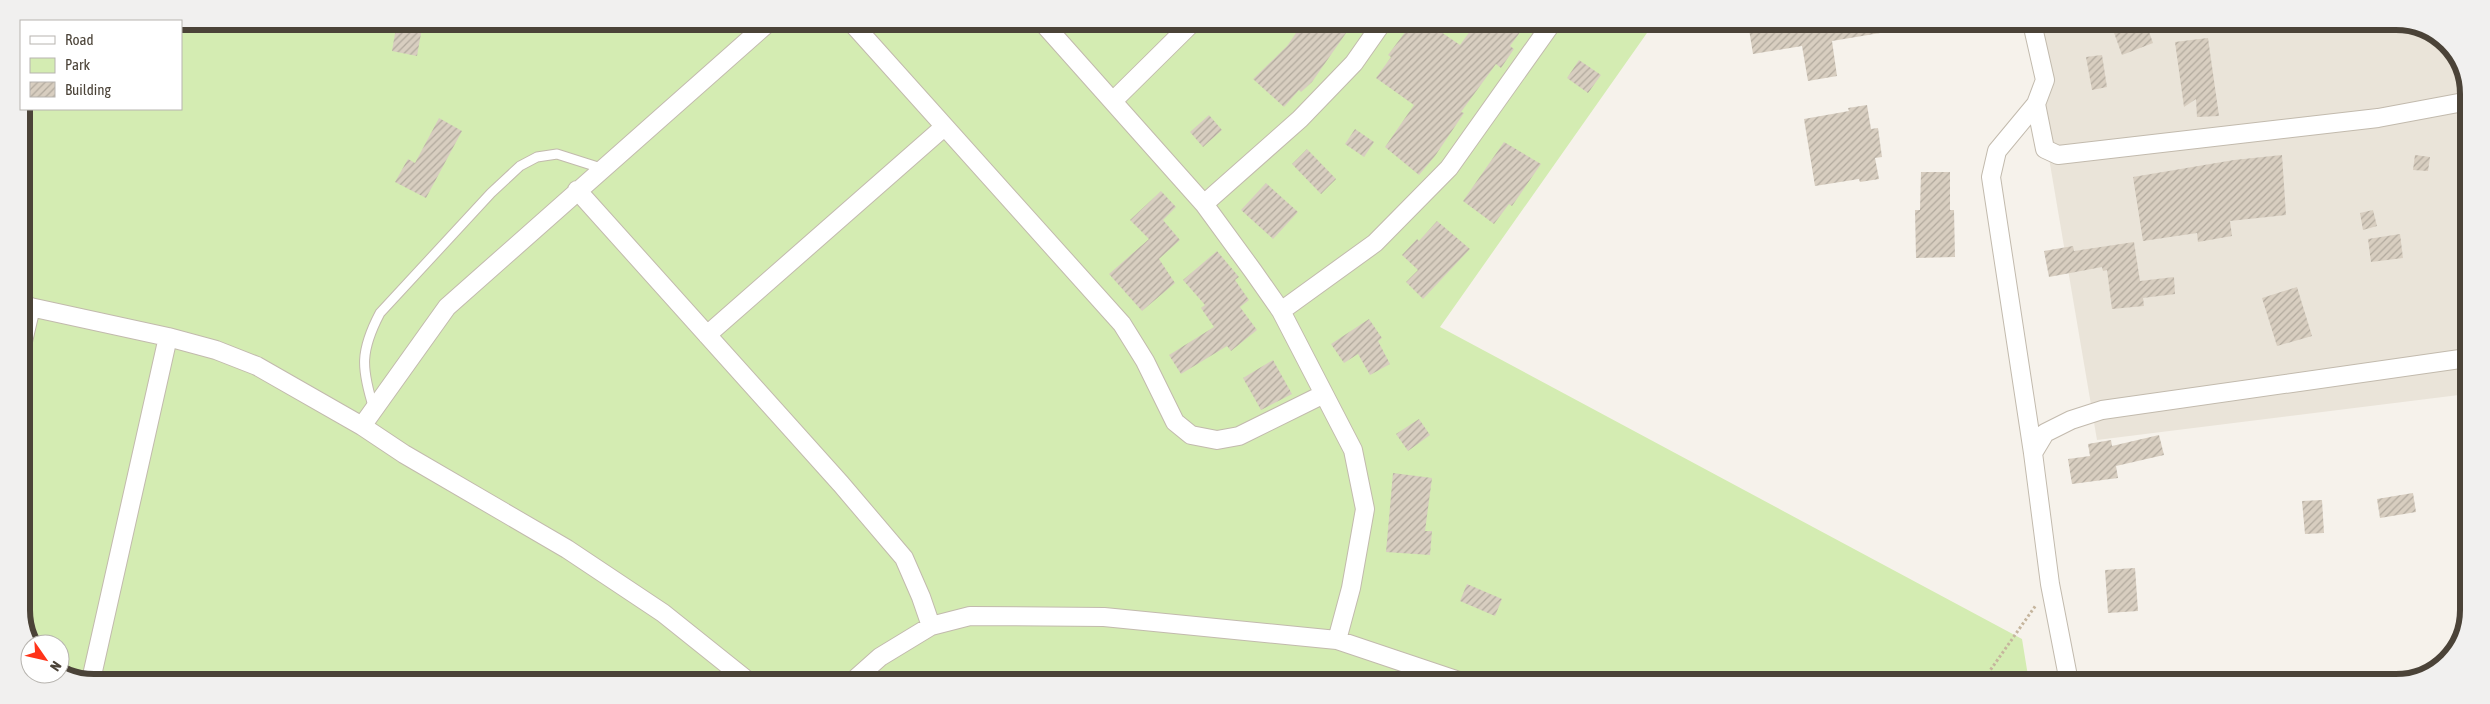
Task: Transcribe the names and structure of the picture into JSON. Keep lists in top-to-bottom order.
{
  "legend": ["Road", "Park", "Building"],
  "north": "bottom right"
}
